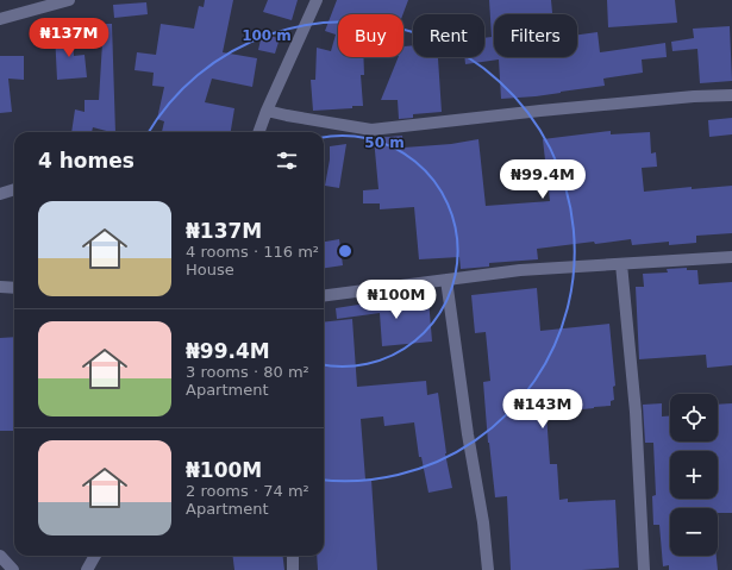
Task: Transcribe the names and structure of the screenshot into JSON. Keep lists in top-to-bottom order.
{
  "page": {
    "chip": ["Buy", "Rent", "Filters"],
    "price": [
      "₦137M",
      "₦99.4M",
      "₦100M",
      "₦143M"
    ],
    "heading": "4 homes",
    "list": [
      {
        "name": "₦137M",
        "note": "4 rooms · 116 m² · House"
      },
      {
        "name": "₦99.4M",
        "note": "3 rooms · 80 m² · Apartment"
      },
      {
        "name": "₦100M",
        "note": "2 rooms · 74 m² · Apartment"
      }
    ],
    "map_buttons": ["+", "−"]
  },
  "rings": ["100 m", "50 m"]
}
